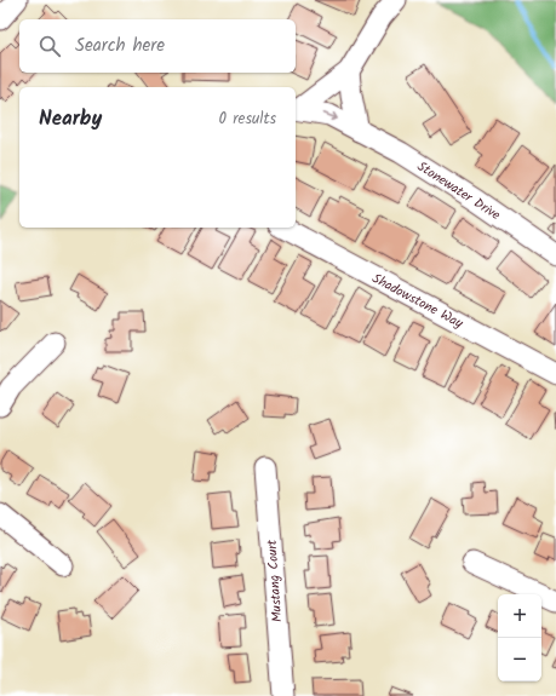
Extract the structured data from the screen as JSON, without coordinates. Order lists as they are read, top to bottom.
{
  "streets": {
    "street": ["Stonewater Drive", "Shadowstone Way", "Mustang Court"]
  },
  "page": {
    "search": "Search here",
    "heading": ["Nearby", "0 results"],
    "map_buttons": ["+", "−"]
  }
}
